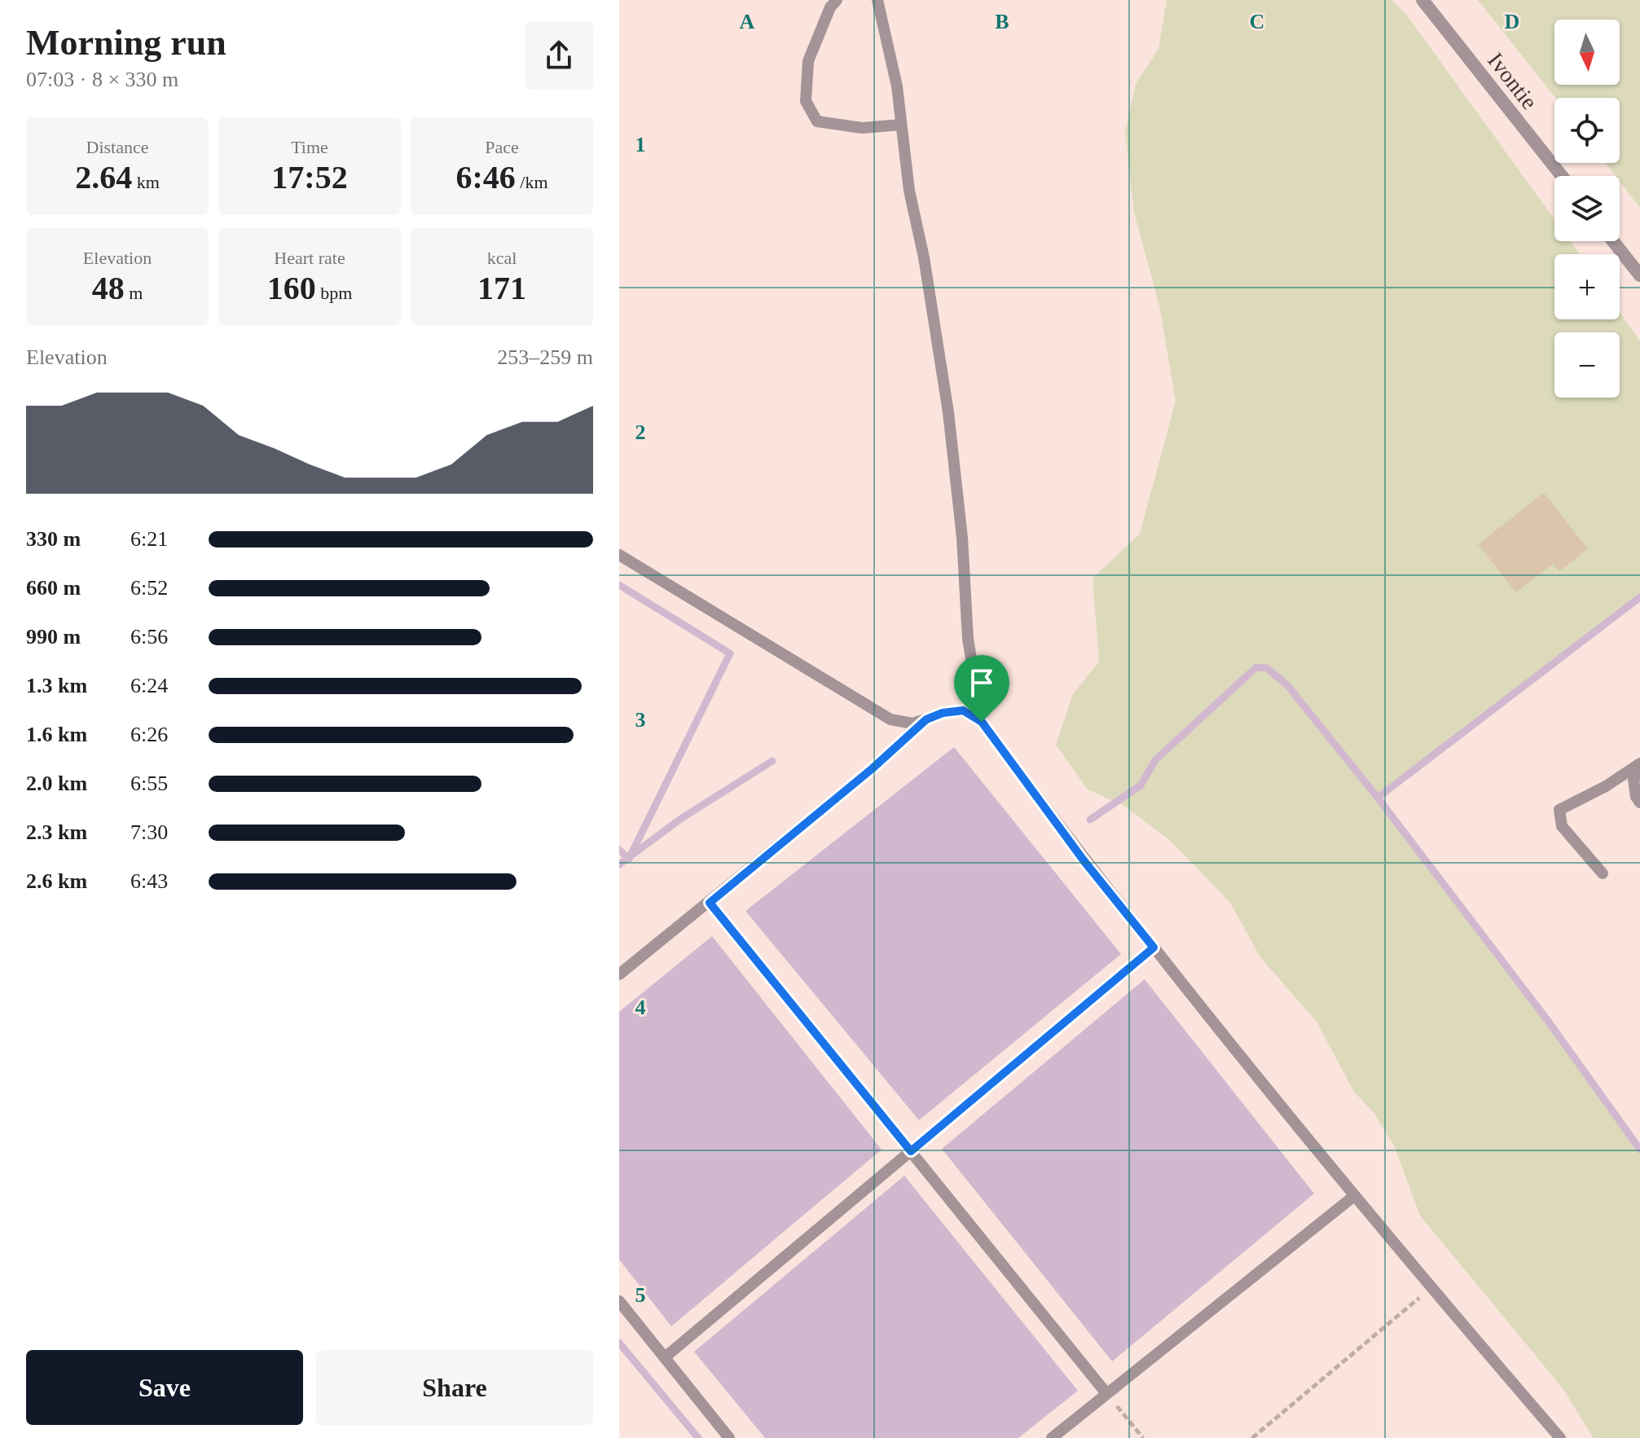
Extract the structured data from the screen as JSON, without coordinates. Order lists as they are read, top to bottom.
{
  "streets": {
    "street": ["Ivontie"]
  },
  "north": "bottom",
  "page": {
    "heading": ["Morning run", "07:03 · 8 × 330 m"],
    "map_buttons": ["+", "−"],
    "stats": [
      ["Distance", "2.64 km"],
      ["Time", "17:52"],
      ["Pace", "6:46 /km"],
      ["Elevation", "48 m"],
      ["Heart rate", "160 bpm"],
      ["kcal", "171"]
    ],
    "chart": ["Elevation", "253–259 m"],
    "list": [
      {
        "name": "330 m",
        "note": "6:21"
      },
      {
        "name": "660 m",
        "note": "6:52"
      },
      {
        "name": "990 m",
        "note": "6:56"
      },
      {
        "name": "1.3 km",
        "note": "6:24"
      },
      {
        "name": "1.6 km",
        "note": "6:26"
      },
      {
        "name": "2.0 km",
        "note": "6:55"
      },
      {
        "name": "2.3 km",
        "note": "7:30"
      },
      {
        "name": "2.6 km",
        "note": "6:43"
      }
    ],
    "buttons": ["Save", "Share"]
  },
  "grid": {
    "columns": [
      "A",
      "B",
      "C",
      "D"
    ],
    "rows": [
      "1",
      "2",
      "3",
      "4",
      "5"
    ]
  }
}
